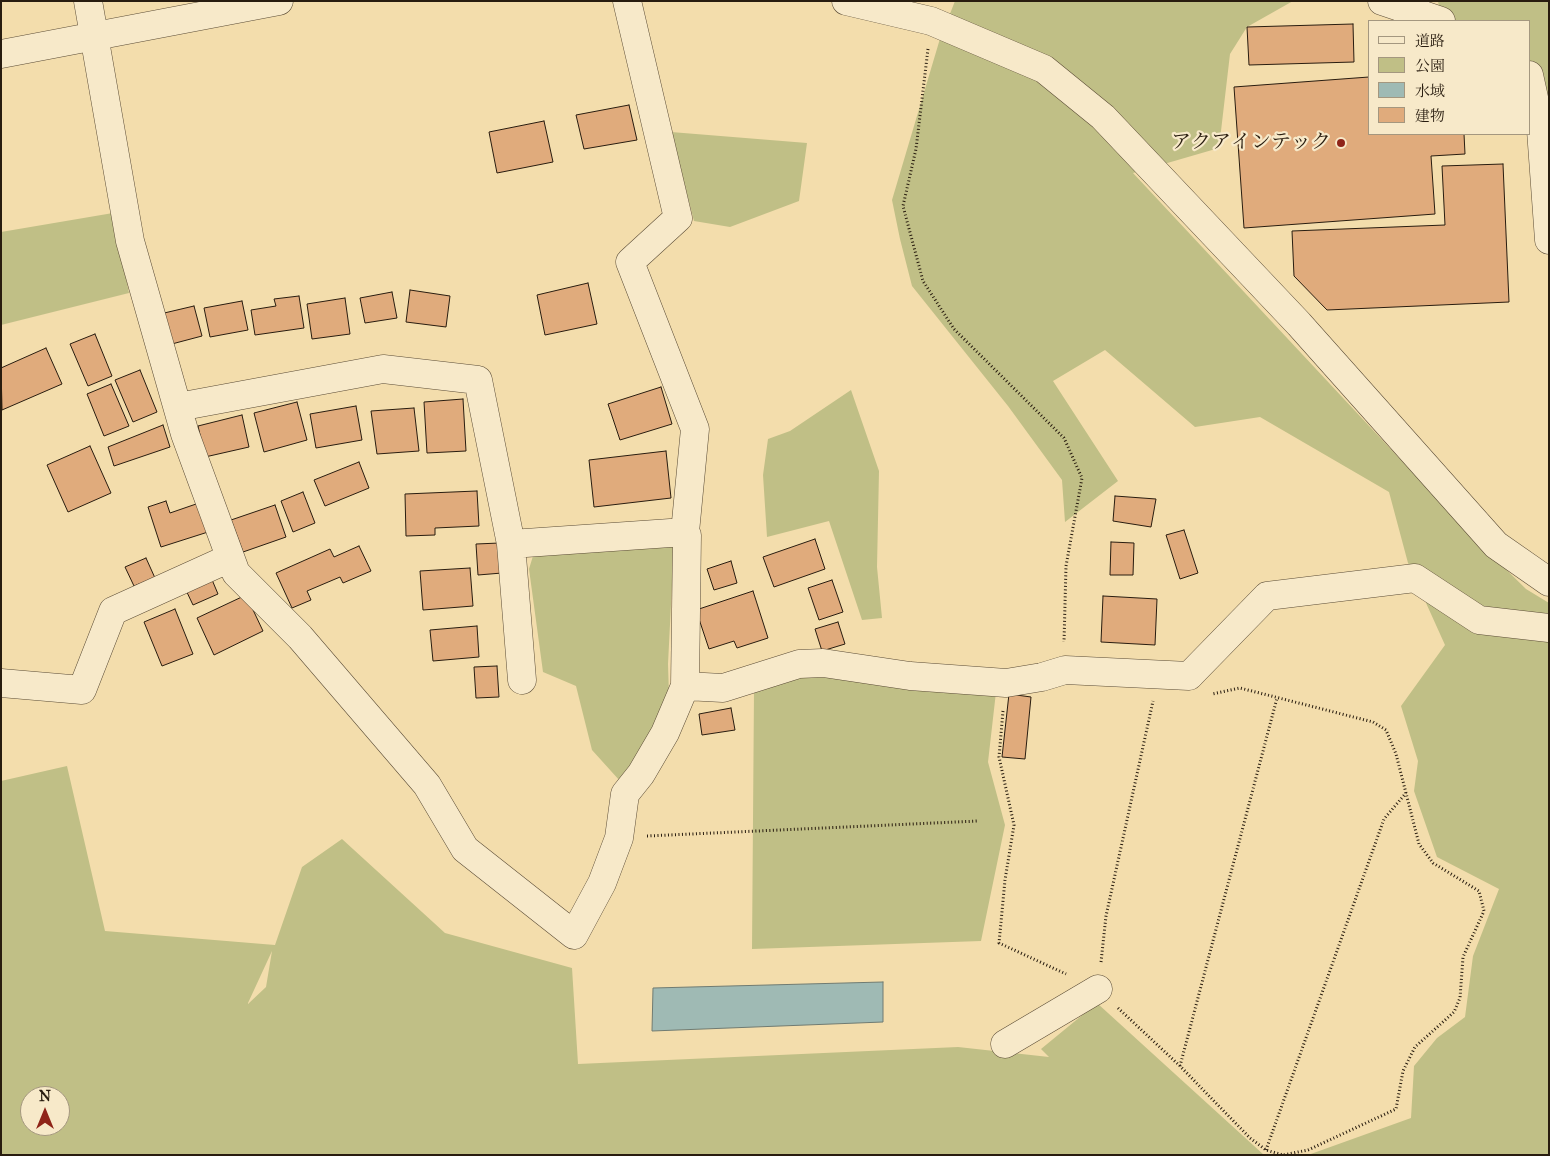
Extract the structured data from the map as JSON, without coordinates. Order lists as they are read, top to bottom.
{
  "places": ["アクアインテック"],
  "legend": [
    "道路",
    "公園",
    "水域",
    "建物"
  ],
  "north": "top"
}
